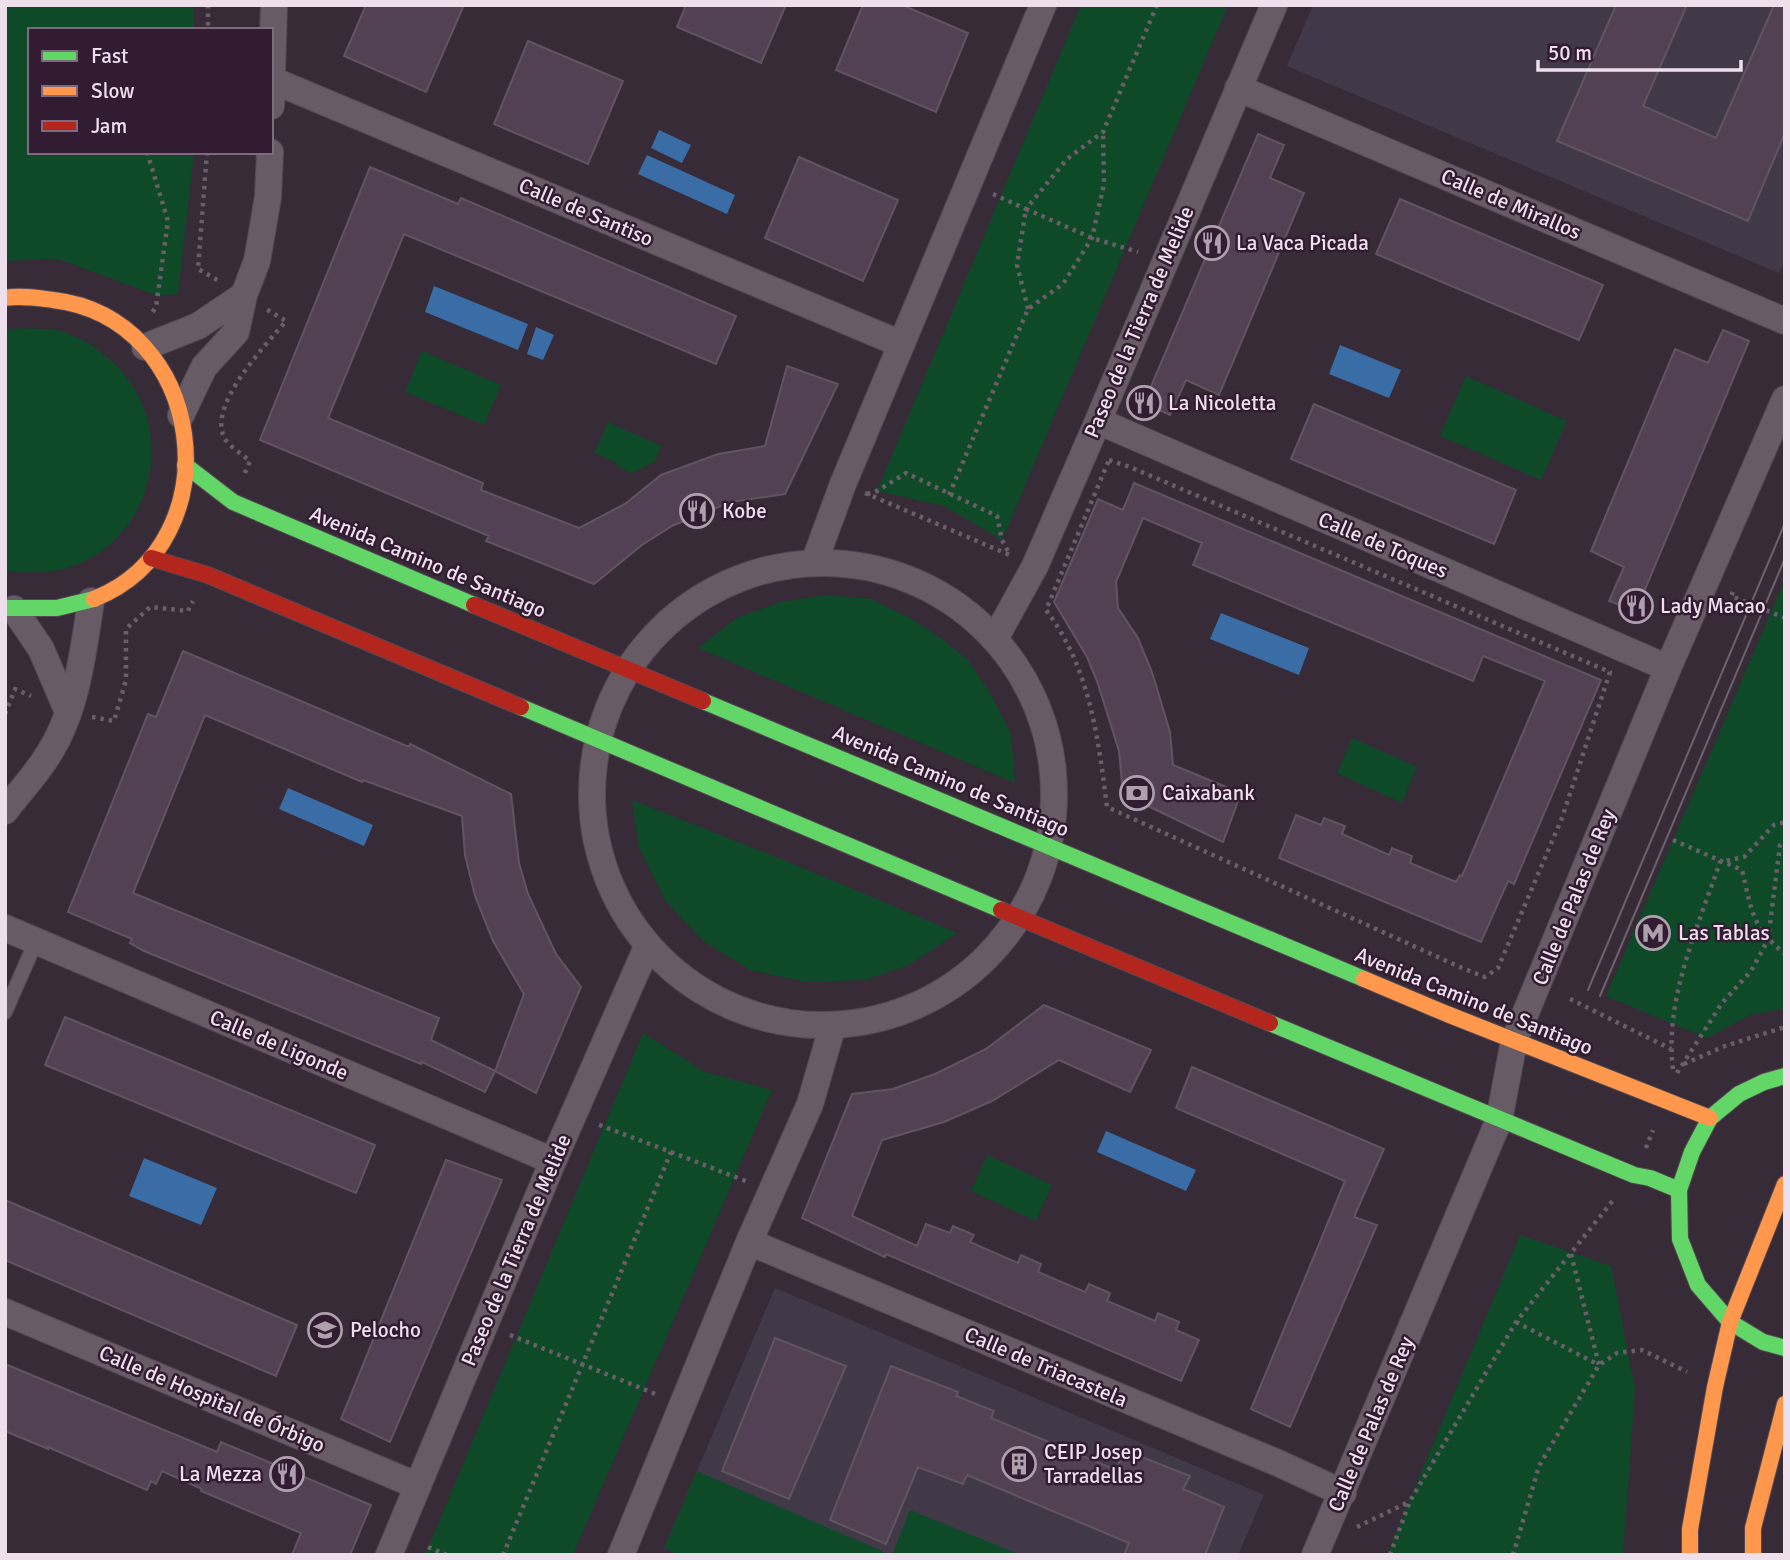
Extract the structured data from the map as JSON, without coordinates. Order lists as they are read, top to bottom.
{
  "streets": {
    "street": [
      "Calle de Mirallos",
      "Calle de Santiso",
      "Paseo de la Tierra de Melide",
      "Calle de Toques",
      "Avenida Camino de Santiago",
      "Calle de Palas de Rey",
      "Calle de Ligonde",
      "Calle de Triacastela",
      "Calle de Hospital de Órbigo"
    ]
  },
  "crossings": [
    ["Calle de Mirallos", "Paseo de la Tierra de Melide"],
    ["Paseo de la Tierra de Melide", "Calle de Toques"],
    ["Paseo de la Tierra de Melide", "Calle de Ligonde"],
    ["Paseo de la Tierra de Melide", "Calle de Hospital de Órbigo"],
    ["Calle de Toques", "Calle de Palas de Rey"],
    ["Avenida Camino de Santiago", "Calle de Palas de Rey"],
    ["Calle de Palas de Rey", "Calle de Triacastela"]
  ],
  "places": {
    "restaurant": [
      "La Vaca Picada",
      "La Nicoletta",
      "Kobe",
      "Lady Macao",
      "La Mezza"
    ],
    "bank": ["Caixabank"],
    "metro station": ["Las Tablas"],
    "school or university": ["Pelocho"],
    "building": ["CEIP Josep Tarradellas"]
  },
  "legend": ["Fast", "Slow", "Jam"],
  "scale_bar": "50 m"
}
